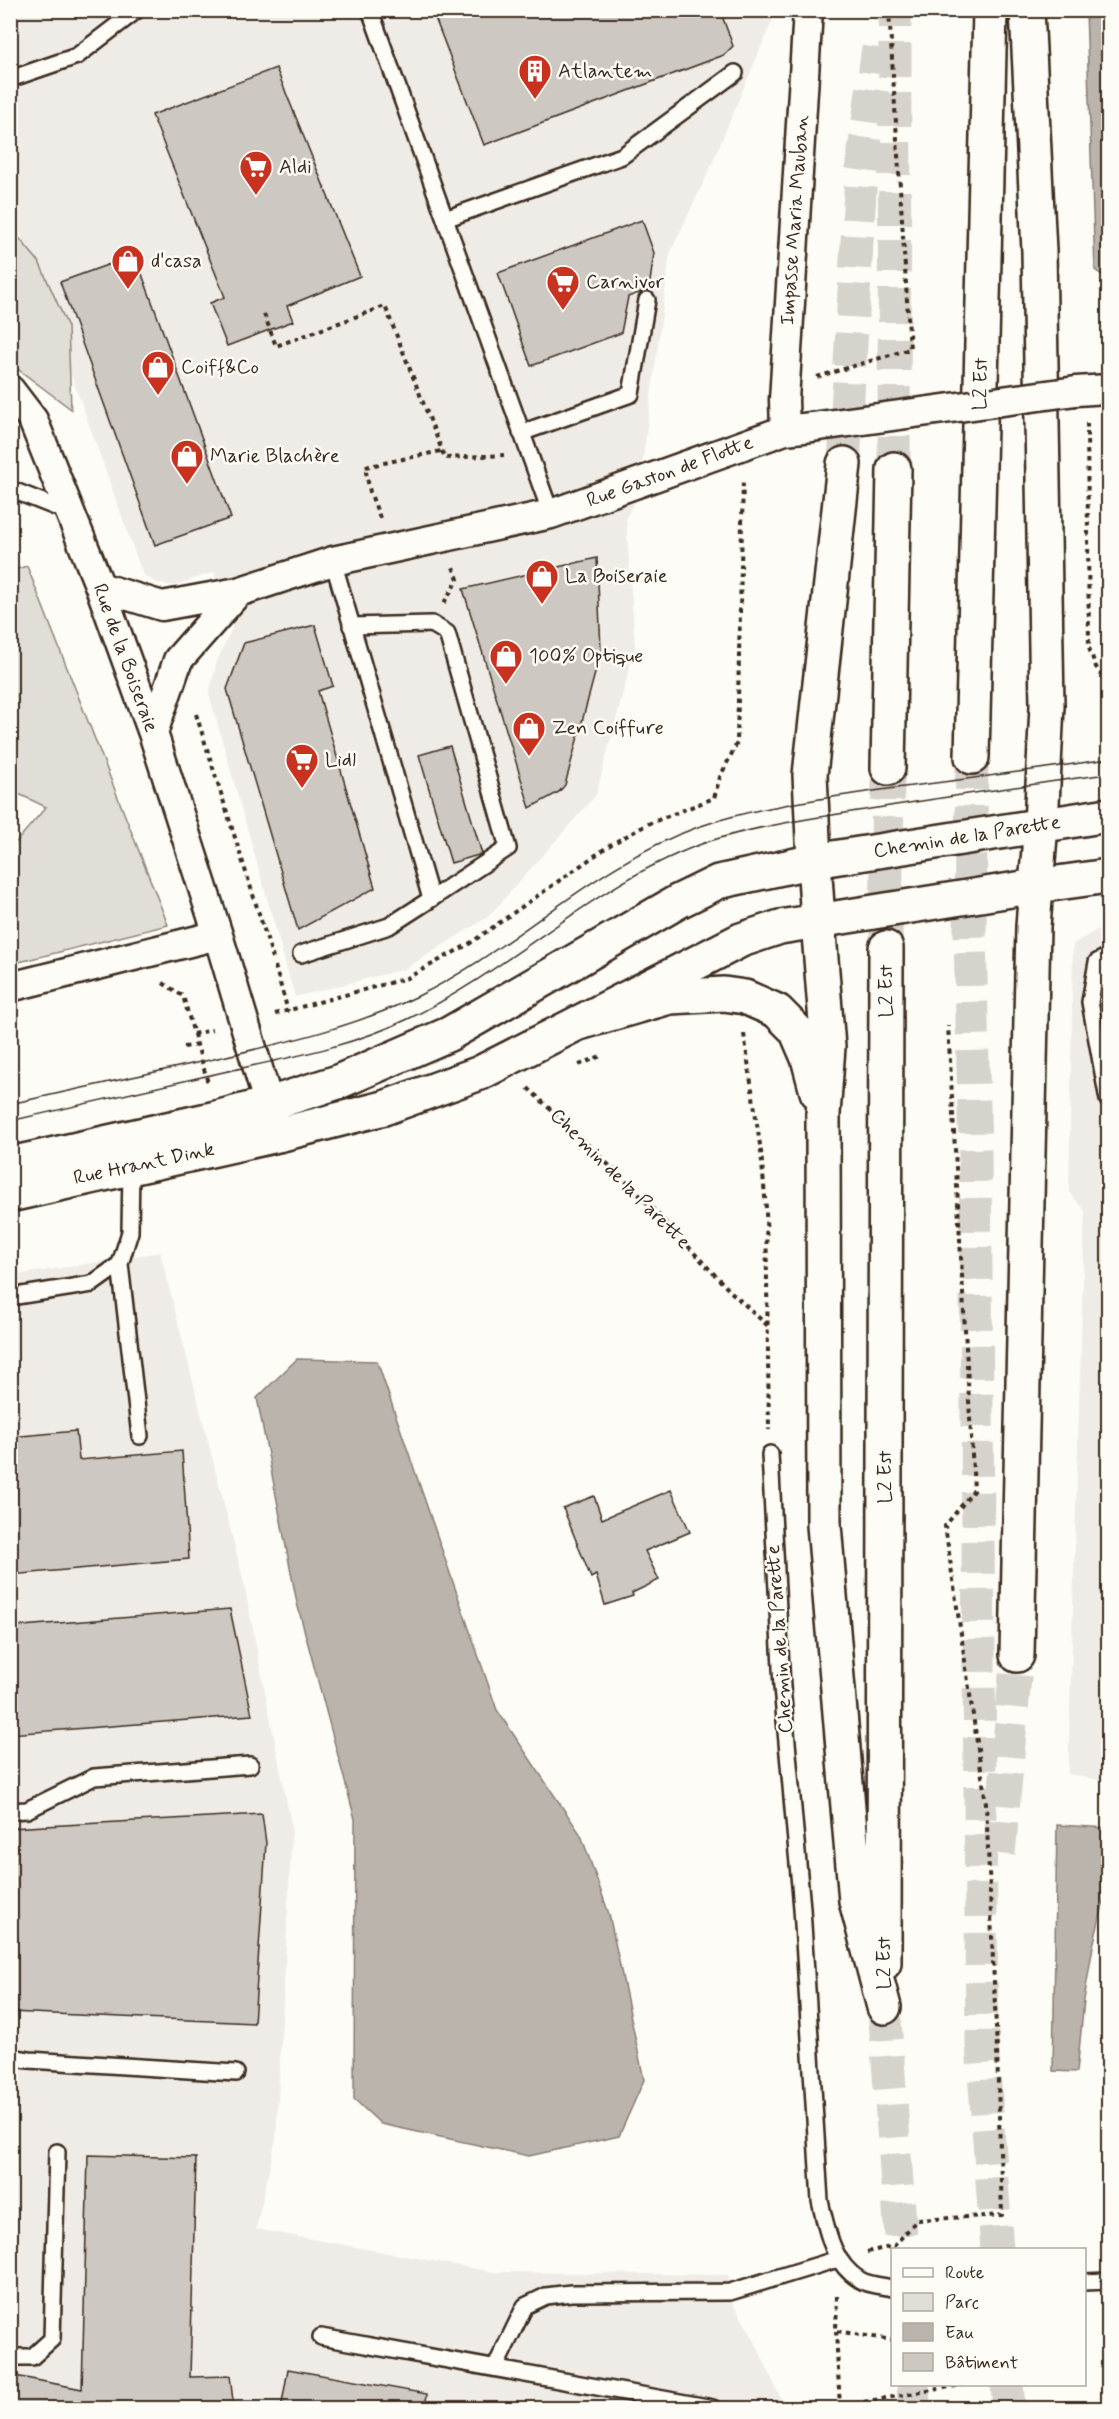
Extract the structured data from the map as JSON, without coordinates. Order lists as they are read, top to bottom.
{
  "streets": {
    "main road": ["L2 Est", "Chemin de la Parette", "Rue Hrant Dink"],
    "street": ["Impasse Maria Mauban", "Rue Gaston de Flotte", "Rue de la Boiseraie"]
  },
  "crossings": [
    ["Impasse Maria Mauban", "Rue Gaston de Flotte"],
    ["Rue Gaston de Flotte", "Rue de la Boiseraie"],
    ["Chemin de la Parette", "Rue Hrant Dink"]
  ],
  "places": {
    "building": ["Atlantem"],
    "supermarket": ["Aldi", "Carnivor", "Lidl"],
    "shop": [
      "d'casa",
      "Coiff&Co",
      "Marie Blachère",
      "La Boiseraie",
      "100% Optique",
      "Zen Coiffure"
    ]
  },
  "legend": [
    "Route",
    "Parc",
    "Eau",
    "Bâtiment"
  ]
}
